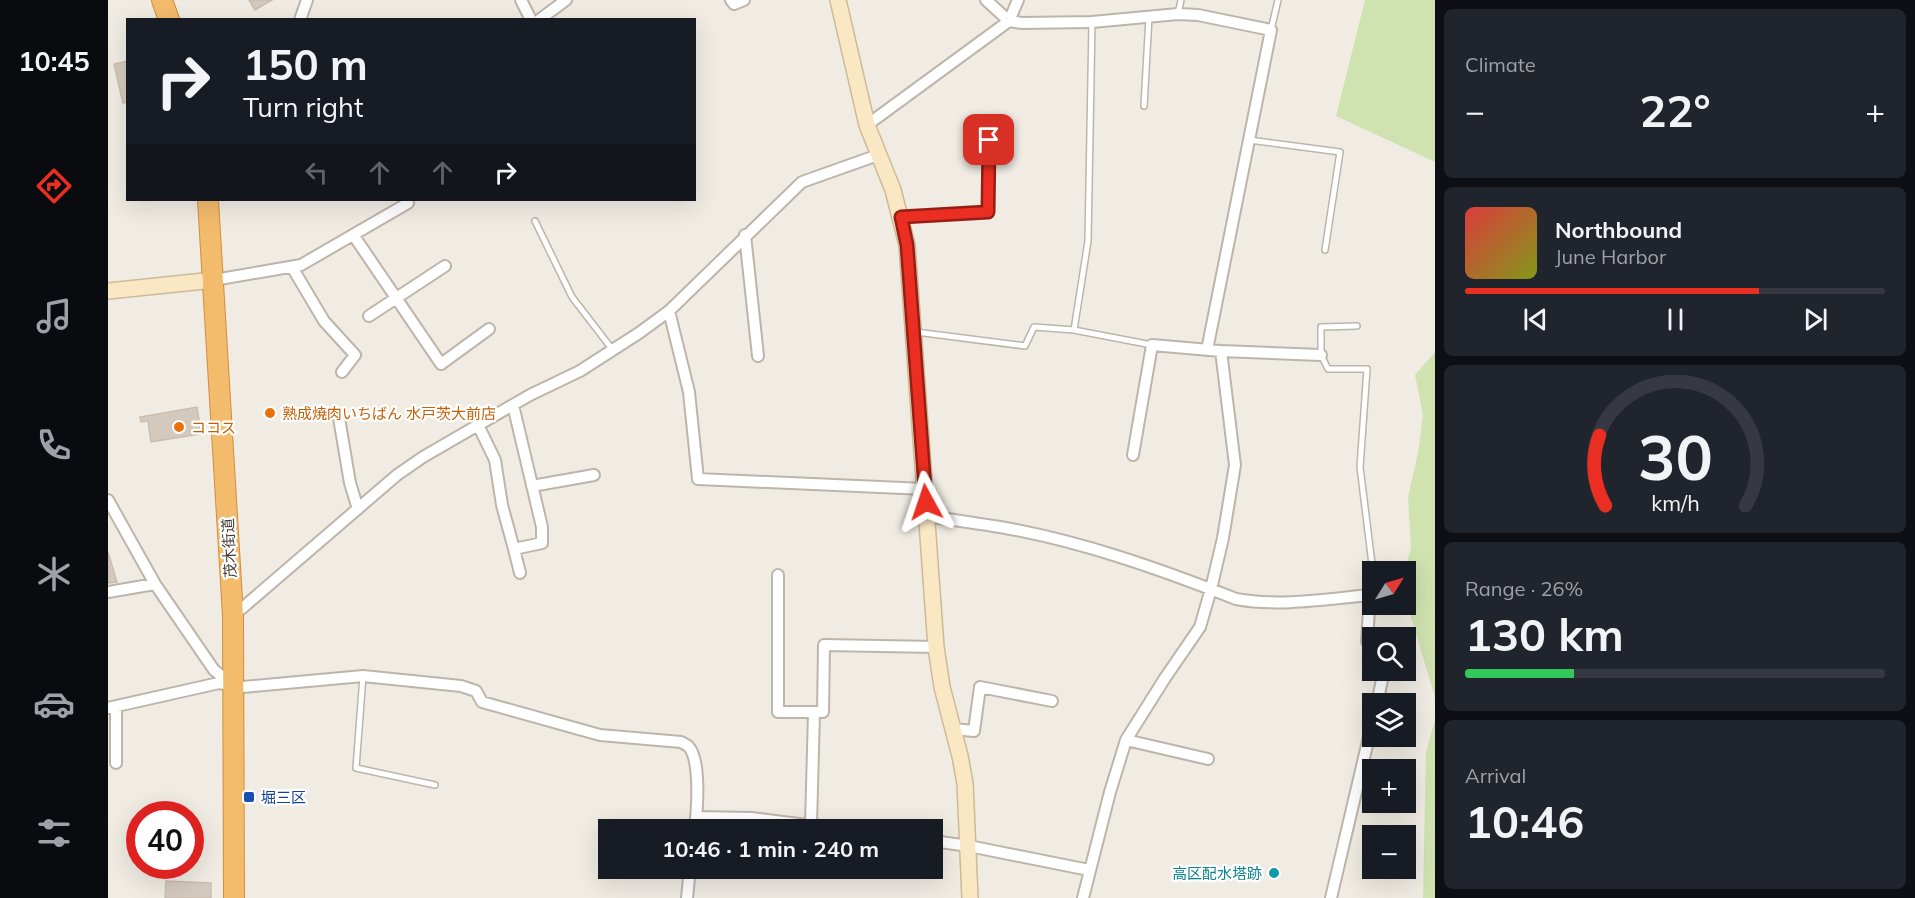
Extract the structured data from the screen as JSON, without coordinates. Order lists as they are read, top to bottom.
{
  "streets": {
    "highway": ["茂木街道"]
  },
  "places": {
    "other": ["熟成焼肉いちばん 水戸茨大前店", "ココス", "高区配水塔跡"],
    "transit": ["堀三区"]
  },
  "north": "top right",
  "page": {
    "tabs": "10:45",
    "tile": [
      "Climate",
      ["Range · 26%", "130 km"],
      ["Arrival", "10:46"]
    ],
    "turn": ["150 m", "Turn right"],
    "heat": ["−", "22°", "+"],
    "song": ["Northbound", "June Harbor"],
    "map_buttons": ["+", "−"],
    "limit": "40",
    "trip": "10:46 · 1 min · 240 m",
    "gauge": ["30", "km/h"]
  }
}
